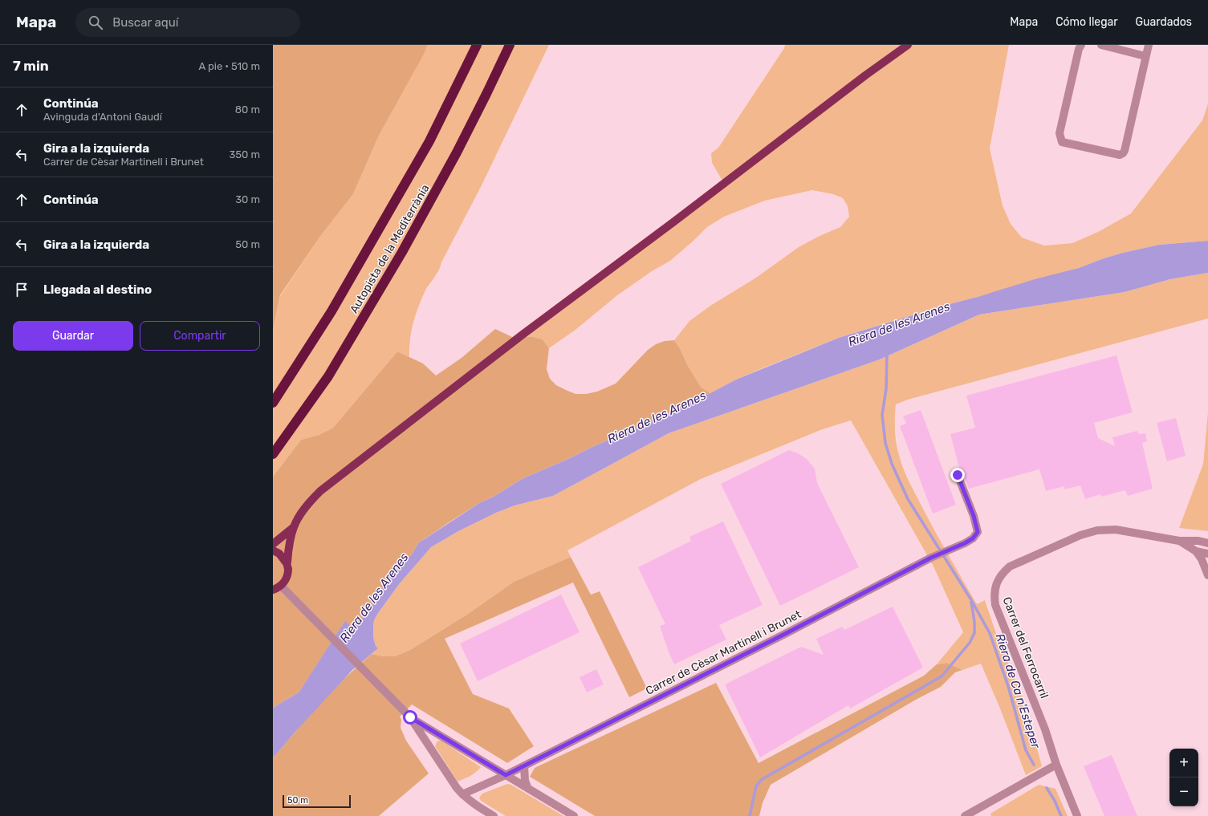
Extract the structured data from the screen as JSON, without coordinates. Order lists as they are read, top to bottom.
{
  "streets": {
    "highway": ["Autopista de la Mediterrània"],
    "street": ["Carrer del Ferrocarril", "Carrer de Cèsar Martinell i Brunet"]
  },
  "water": ["Riera de les Arenes", "Riera de Ca n'Esteper"],
  "scale_bar": "50 m",
  "page": {
    "header": "Mapa",
    "search": "Buscar aquí",
    "nav": ["Mapa", "Cómo llegar", "Guardados"],
    "heading": ["7 min", "A pie · 510 m"],
    "list": [
      ["Continúa", "Avinguda d'Antoni Gaudí", "80 m"],
      ["Gira a la izquierda", "Carrer de Cèsar Martinell i Brunet", "350 m"],
      ["Continúa", "30 m"],
      ["Gira a la izquierda", "50 m"],
      "Llegada al destino"
    ],
    "buttons": ["Guardar", "Compartir"],
    "map_buttons": ["+", "−"],
    "scale": "50 m"
  }
}
